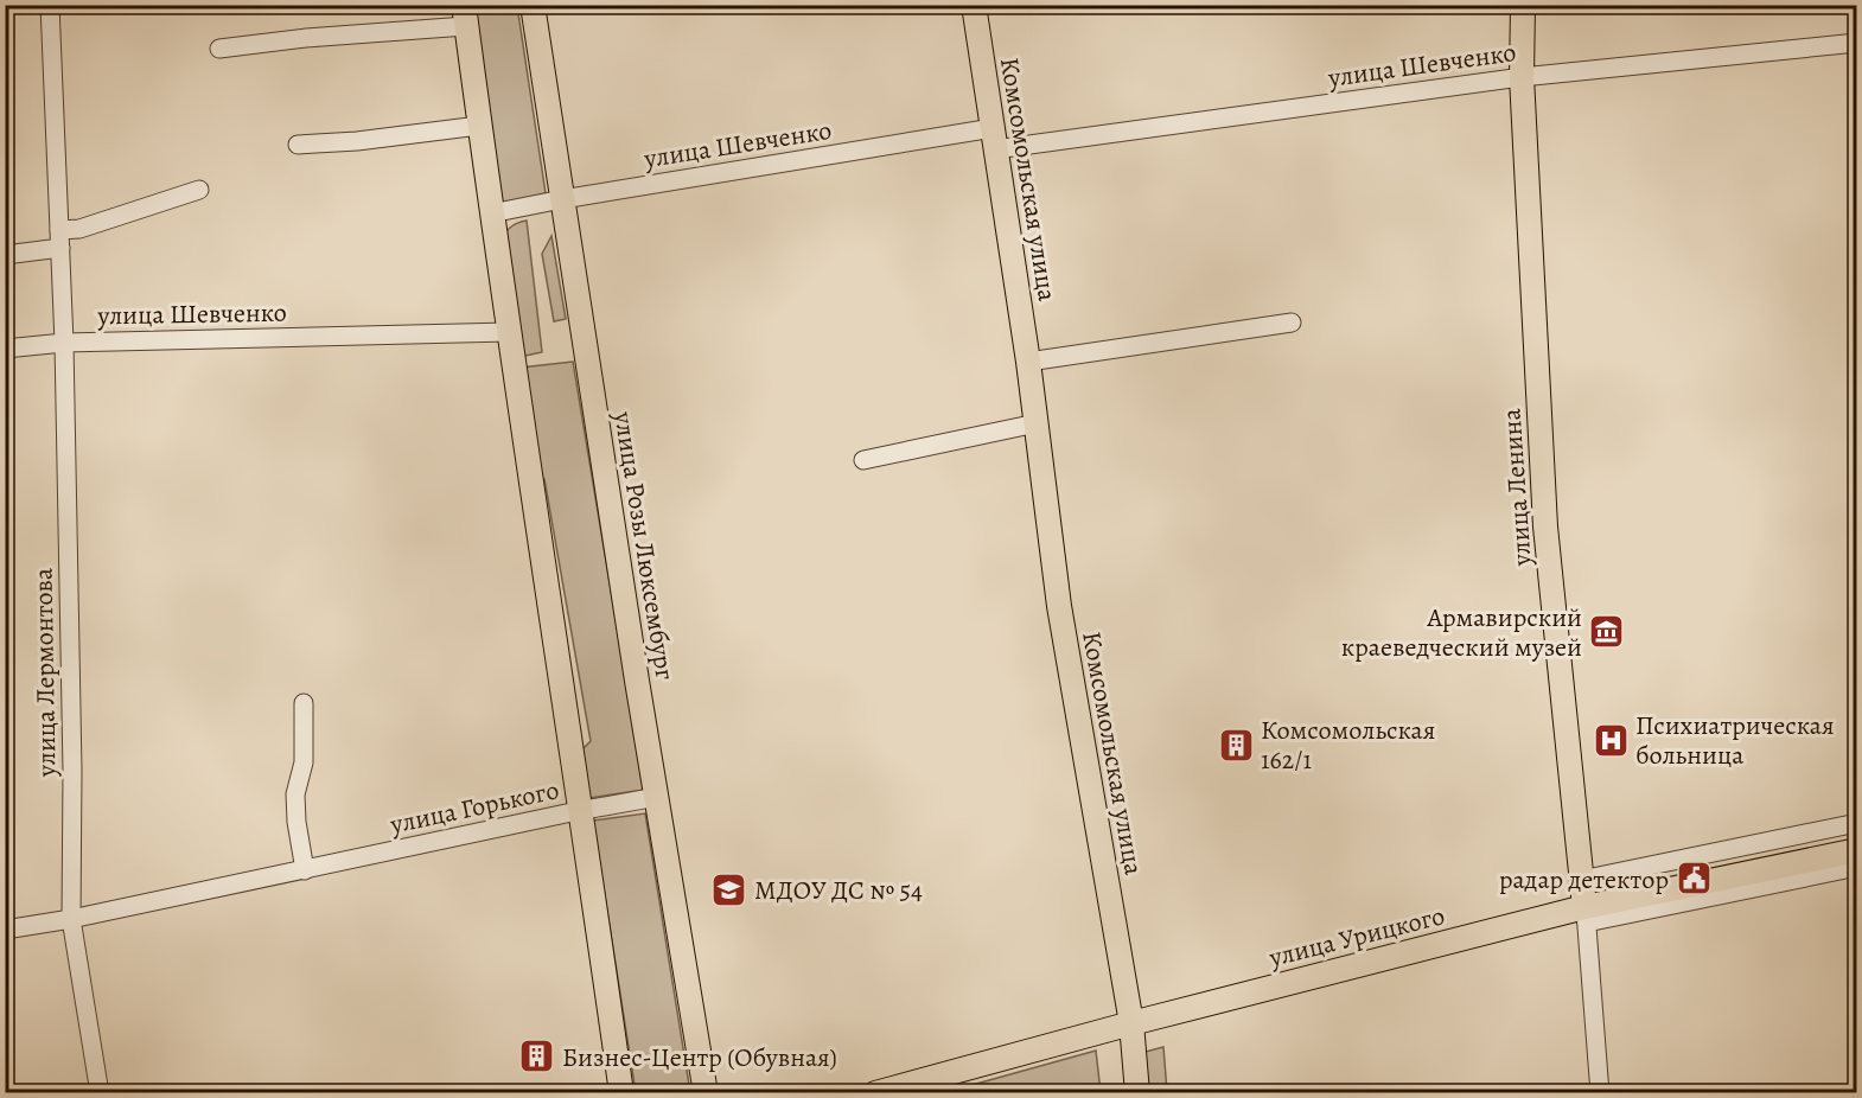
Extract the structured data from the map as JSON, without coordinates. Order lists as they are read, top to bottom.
{
  "streets": {
    "main road": [
      "Комсомольская улица",
      "улица Ленина",
      "улица Розы Люксембург",
      "улица Урицкого"
    ],
    "street": ["улица Шевченко", "улица Лермонтова", "улица Горького"]
  },
  "crossings": [
    ["улица Шевченко", "Комсомольская улица"],
    ["улица Шевченко", "улица Ленина"],
    ["улица Шевченко", "улица Розы Люксембург"],
    ["улица Шевченко", "улица Лермонтова"],
    ["Комсомольская улица", "улица Урицкого"],
    ["улица Ленина", "улица Урицкого"],
    ["улица Розы Люксембург", "улица Горького"],
    ["улица Лермонтова", "улица Горького"]
  ],
  "places": {
    "museum": ["Армавирский краеведческий музей"],
    "hospital": ["Психиатрическая больница"],
    "building": ["Комсомольская 162/1", "Бизнес-Центр (Обувная)"],
    "public building": ["радар детектор"],
    "school or university": ["МДОУ ДС № 54"]
  }
}
